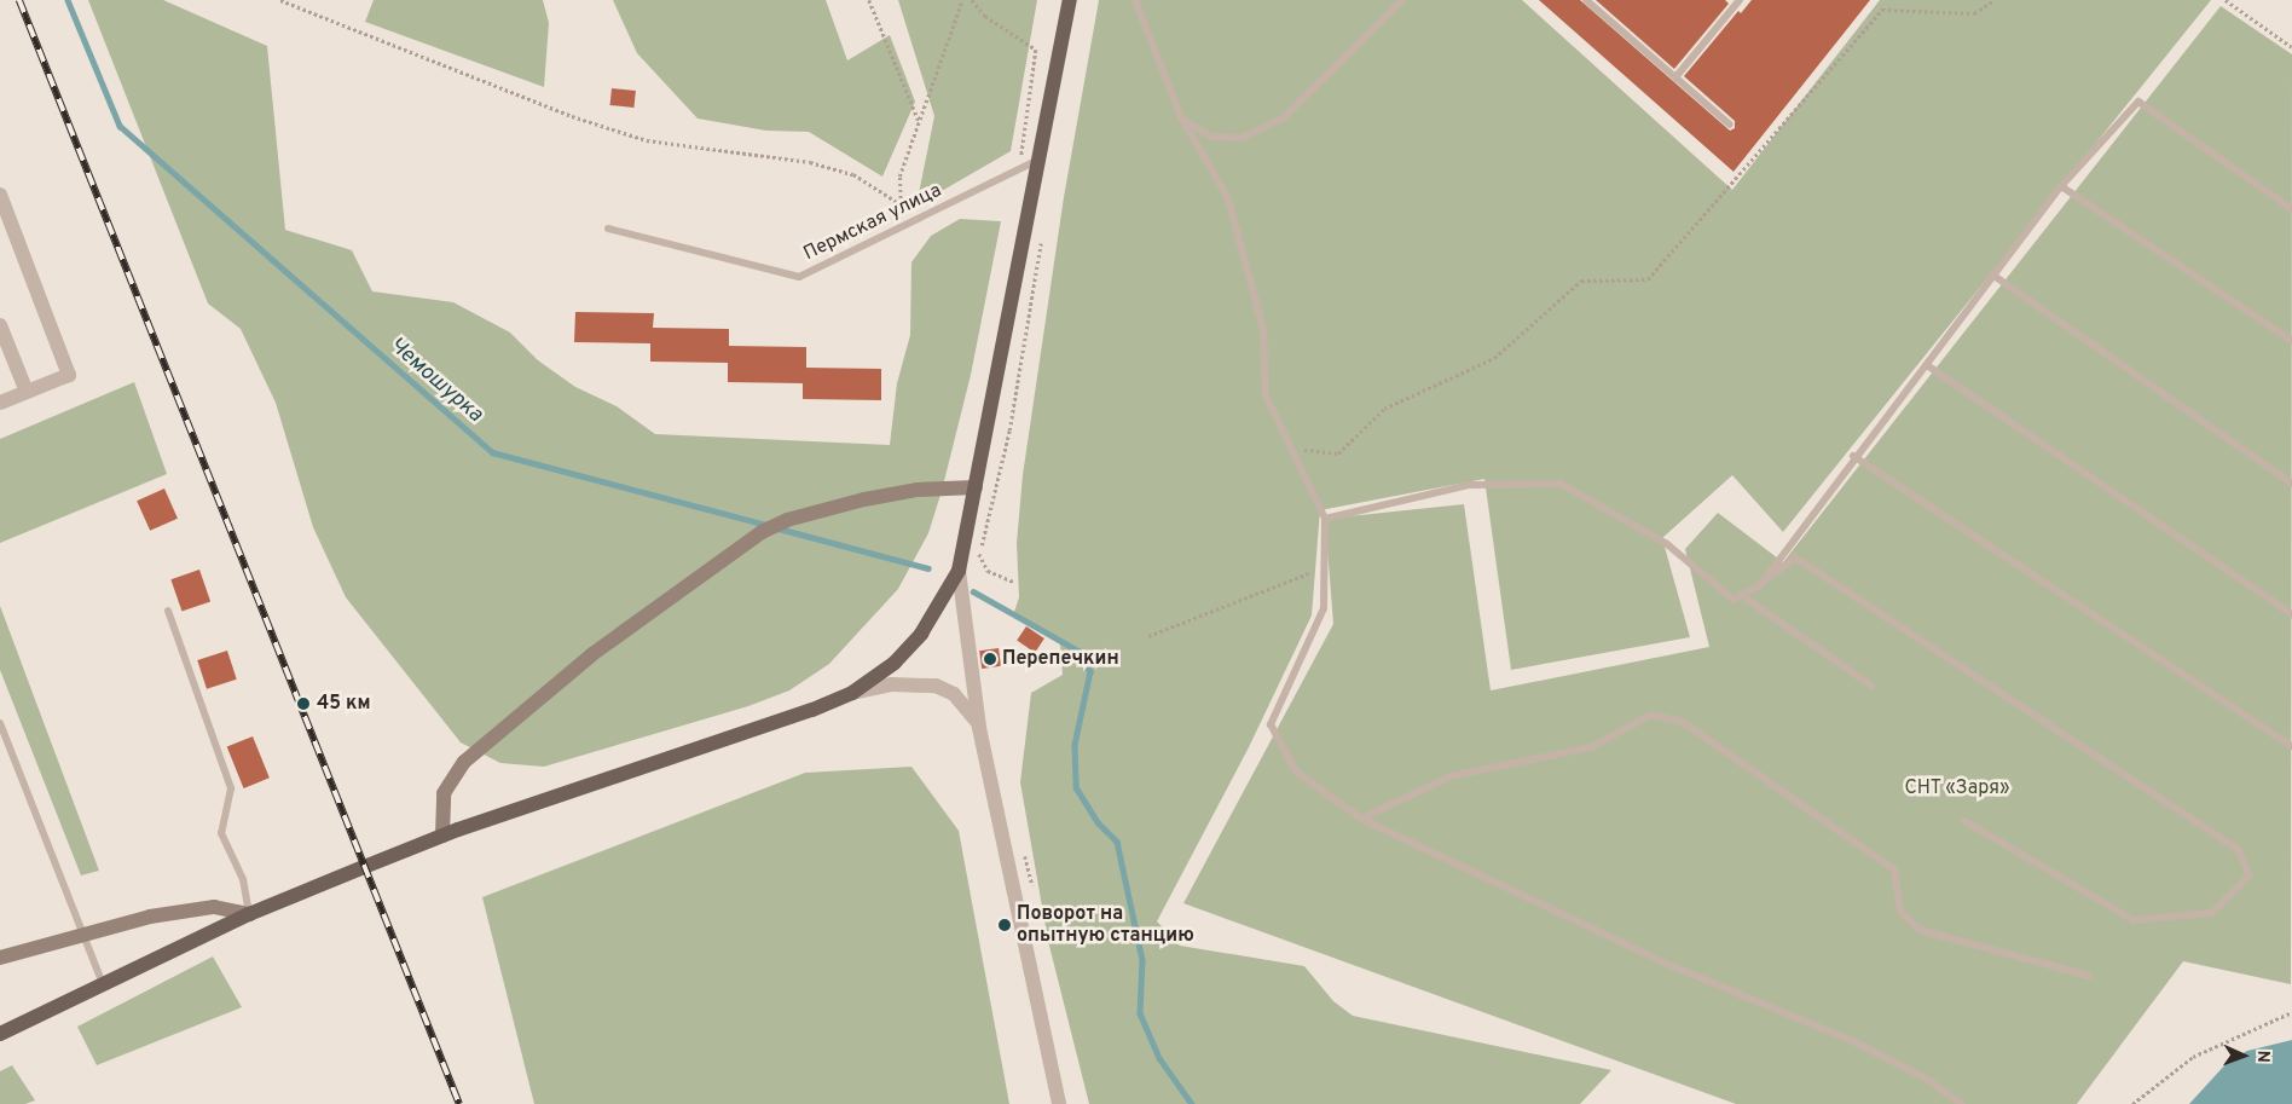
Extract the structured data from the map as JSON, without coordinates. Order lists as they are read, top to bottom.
{
  "streets": {
    "lane": ["Пермская улица"]
  },
  "water": ["Чемошурка"],
  "parks": ["СНТ «Заря»"],
  "places": ["Перепечкин", "45 км", "Поворот на опытную станцию"],
  "north": "right"
}
